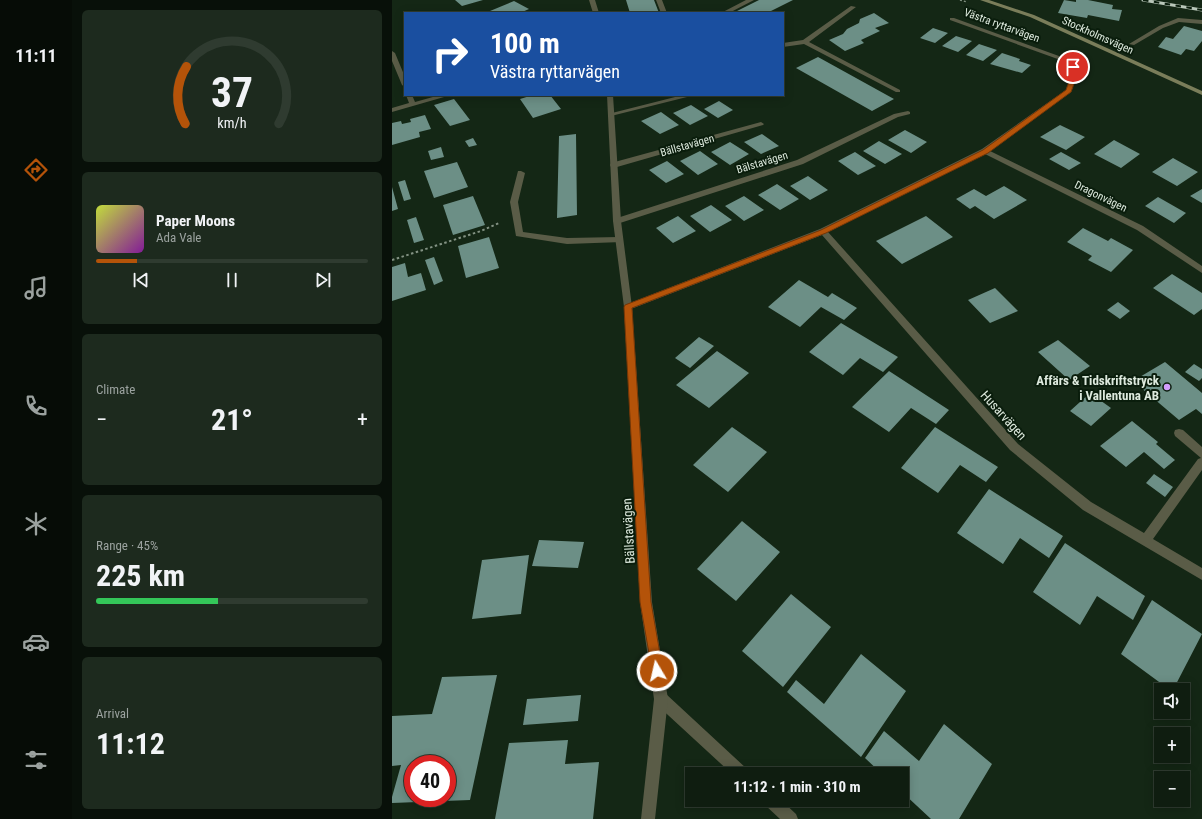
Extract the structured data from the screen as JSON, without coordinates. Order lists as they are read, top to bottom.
{
  "streets": {
    "main road": ["Stockholmsvägen"],
    "street": [
      "Västra ryttarvägen",
      "Bällstavägen",
      "Bälstavägen",
      "Dragonvägen",
      "Husarvägen"
    ]
  },
  "crossings": [
    ["Västra ryttarvägen", "Bällstavägen"],
    ["Västra ryttarvägen", "Dragonvägen"],
    ["Västra ryttarvägen", "Husarvägen"],
    ["Bällstavägen", "Bälstavägen"]
  ],
  "places": ["Affärs & Tidskriftstryck i Vallentuna AB"],
  "page": {
    "tabs": "11:11",
    "turn": ["100 m", "Västra ryttarvägen"],
    "song": ["Paper Moons", "Ada Vale"],
    "tile": [
      "Climate",
      ["Range · 45%", "225 km"],
      ["Arrival", "11:12"]
    ],
    "heat": ["−", "21°", "+"],
    "map_buttons": ["+", "−"],
    "limit": "40",
    "trip": "11:12 · 1 min · 310 m",
    "gauge": ["37", "km/h"]
  }
}
